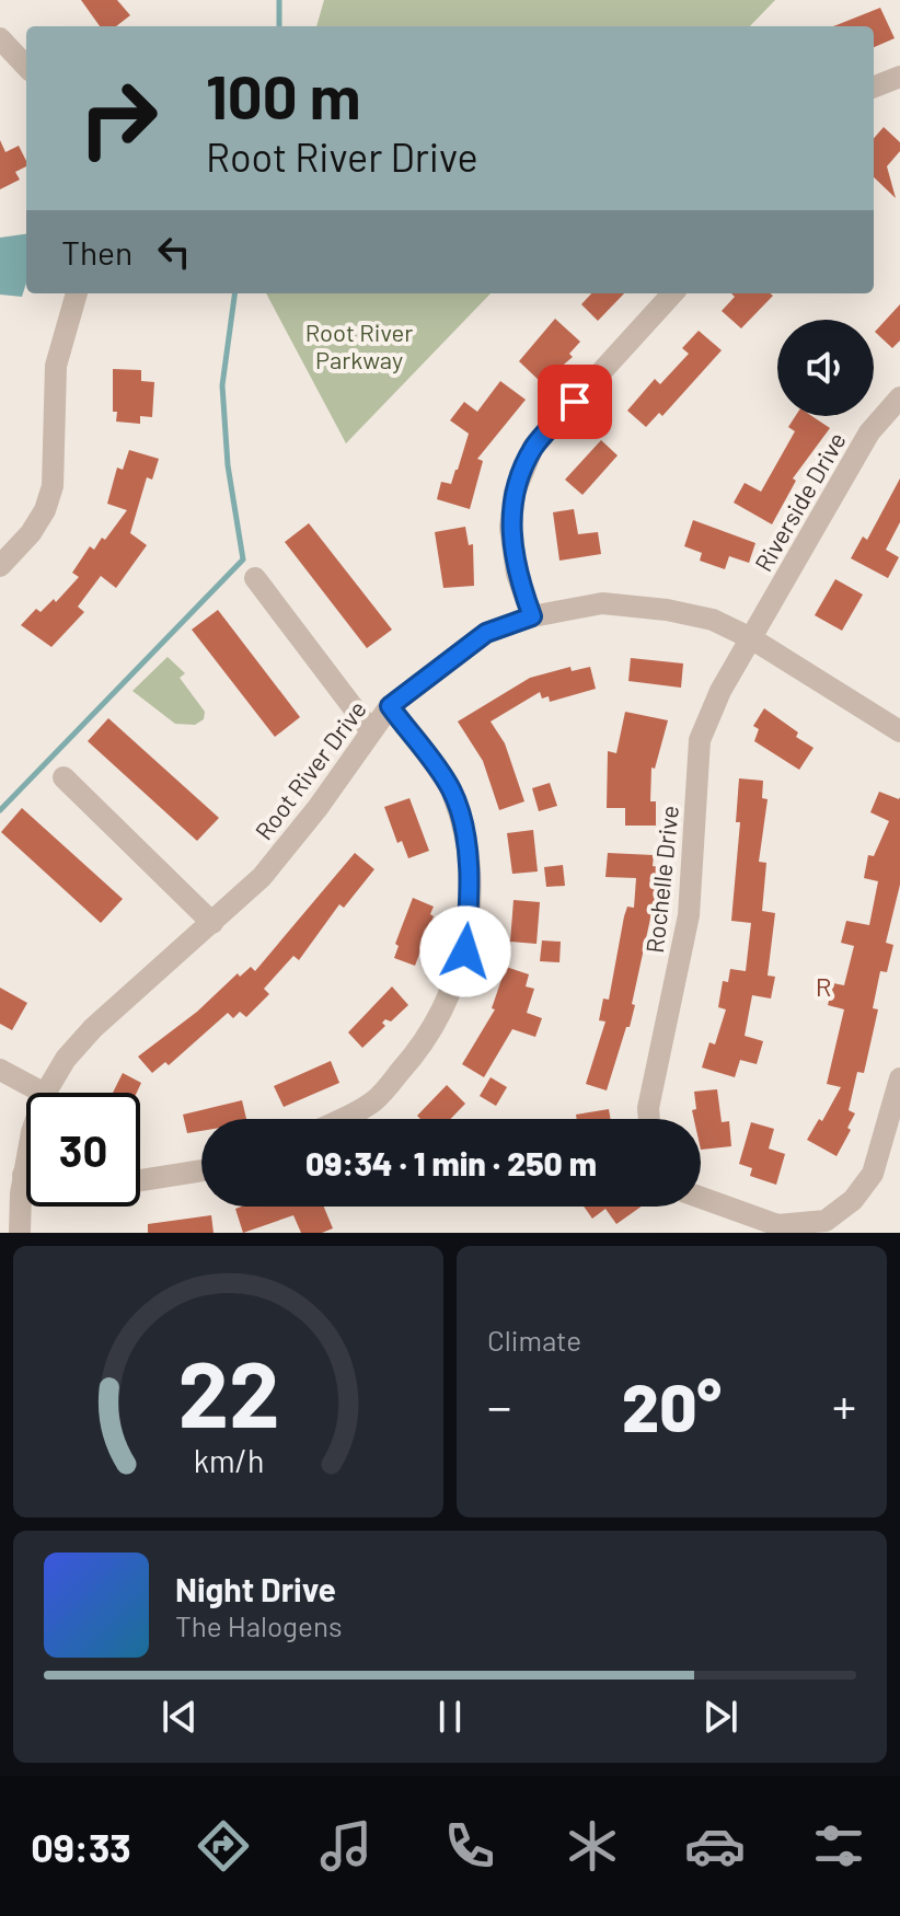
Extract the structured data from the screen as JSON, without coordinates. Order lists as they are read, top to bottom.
{
  "streets": {
    "street": ["Riverside Drive", "Root River Drive", "Rochelle Drive"]
  },
  "crossings": [
    ["Riverside Drive", "Root River Drive"],
    ["Riverside Drive", "Rochelle Drive"],
    ["Root River Drive", "Rochelle Drive"]
  ],
  "districts": ["R"],
  "parks": ["Root River Parkway"],
  "page": {
    "turn": ["100 m", "Root River Drive"],
    "then": "Then",
    "limit": "30",
    "trip": "09:34 · 1 min · 250 m",
    "tile": "Climate",
    "heat": ["−", "20°", "+"],
    "song": ["Night Drive", "The Halogens"],
    "tabs": "09:33",
    "gauge": ["22", "km/h"]
  }
}
